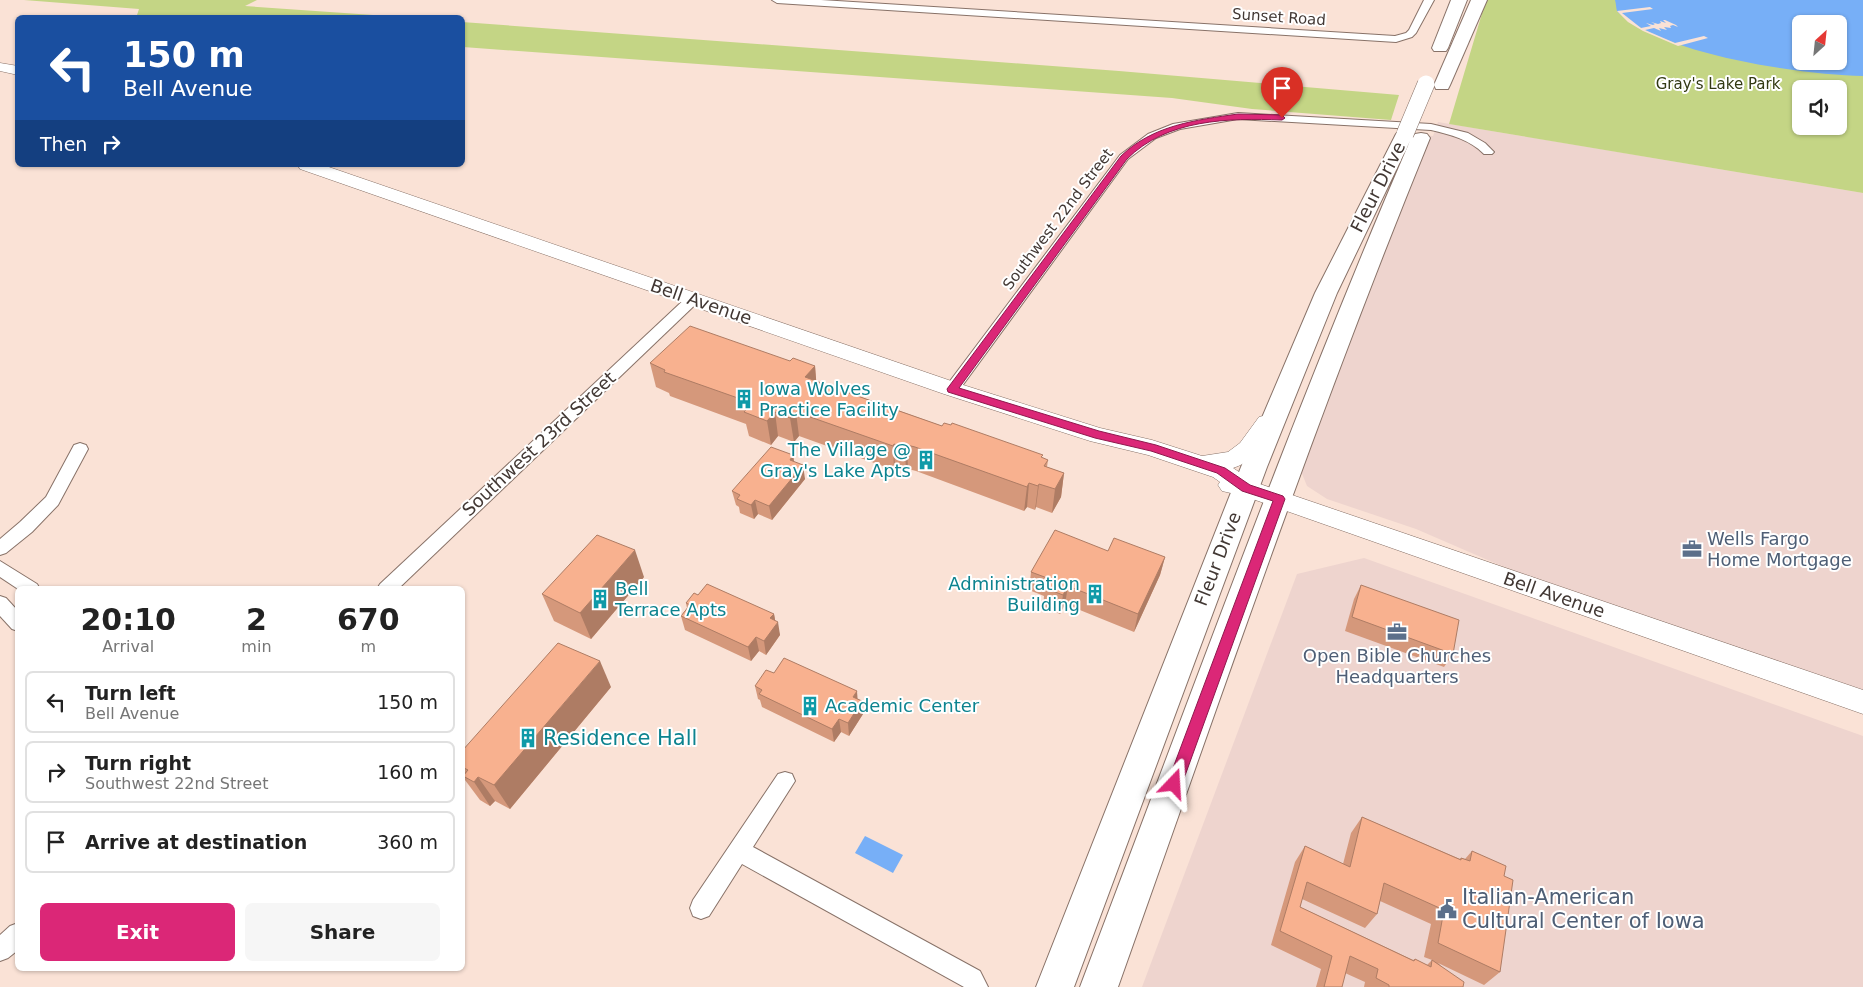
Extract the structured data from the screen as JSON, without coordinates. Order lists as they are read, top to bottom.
{
  "streets": {
    "main road": ["Fleur Drive"],
    "street": [
      "Sunset Road",
      "Southwest 22nd Street",
      "Bell Avenue",
      "Southwest 23rd Street"
    ]
  },
  "crossings": [
    ["Fleur Drive", "Bell Avenue"],
    ["Southwest 22nd Street", "Bell Avenue"],
    ["Bell Avenue", "Southwest 23rd Street"]
  ],
  "parks": ["Gray's Lake Park"],
  "places": {
    "building": [
      "Iowa Wolves Practice Facility",
      "The Village @ Gray's Lake Apts",
      "Administration Building",
      "Bell Terrace Apts",
      "Academic Center",
      "Residence Hall"
    ],
    "office": ["Wells Fargo Home Mortgage", "Open Bible Churches Headquarters"],
    "public building": ["Italian-American Cultural Center of Iowa"]
  },
  "north": "top right",
  "page": {
    "turn": ["150 m", "Bell Avenue"],
    "then": "Then",
    "eta": [
      "20:10",
      "Arrival",
      "2",
      "min",
      "670",
      "m"
    ],
    "list": [
      {
        "name": "Turn left",
        "note": "Bell Avenue",
        "value": "150 m"
      },
      {
        "name": "Turn right",
        "note": "Southwest 22nd Street",
        "value": "160 m"
      },
      {
        "name": "Arrive at destination",
        "value": "360 m"
      }
    ],
    "buttons": ["Exit", "Share"]
  }
}
